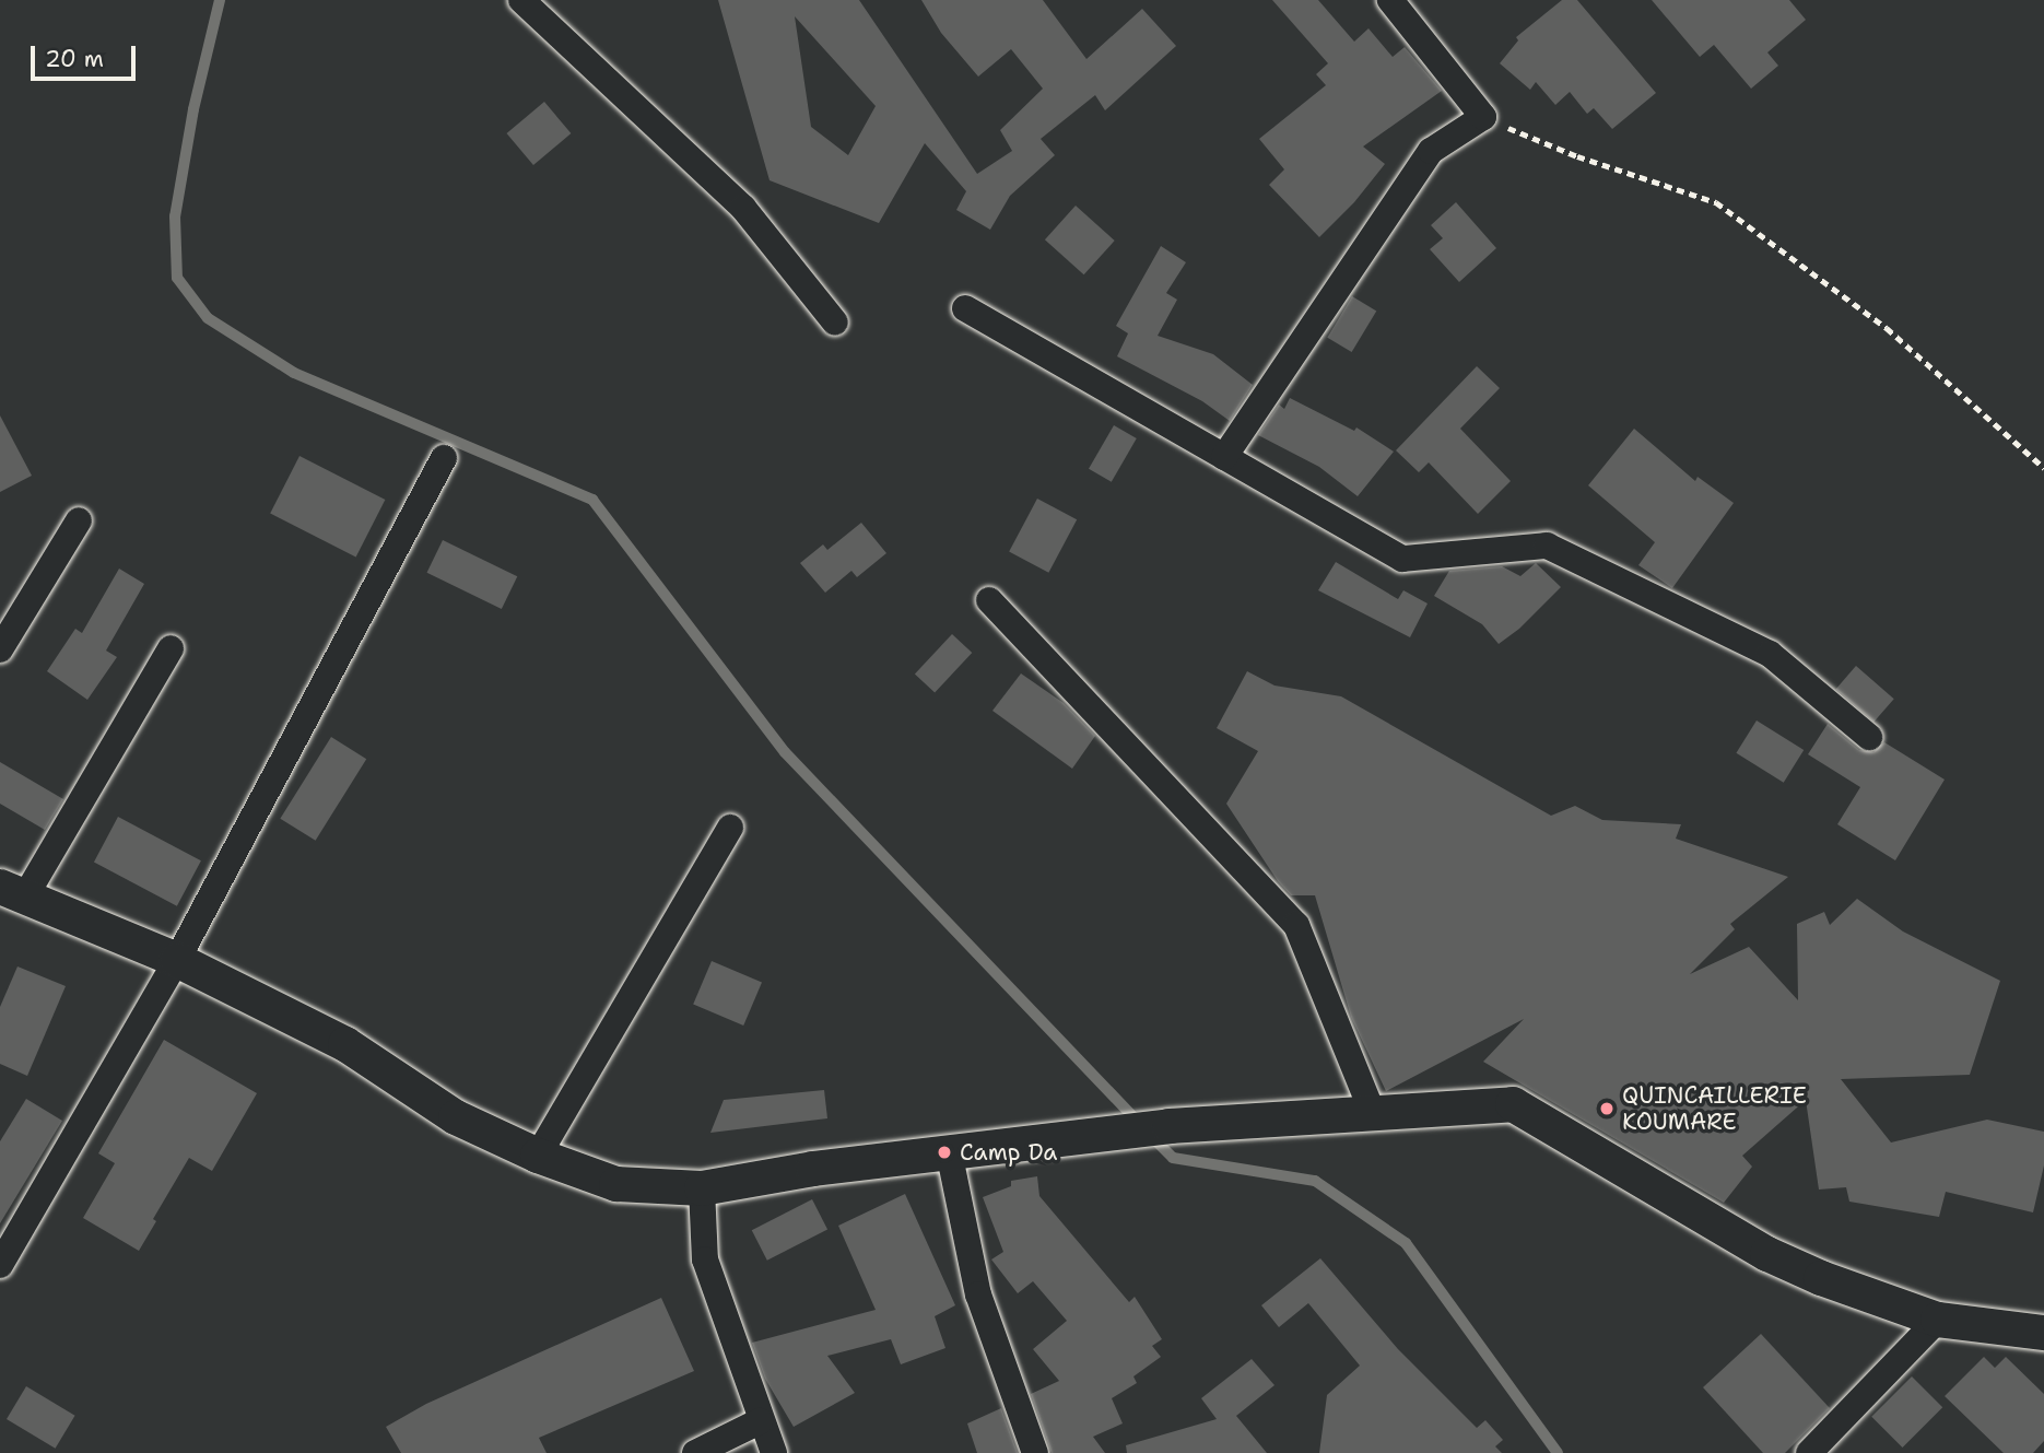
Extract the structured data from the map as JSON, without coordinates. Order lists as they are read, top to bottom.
{
  "places": ["QUINCAILLERIE KOUMARE", "Camp Da"],
  "scale_bar": "20 m"
}
